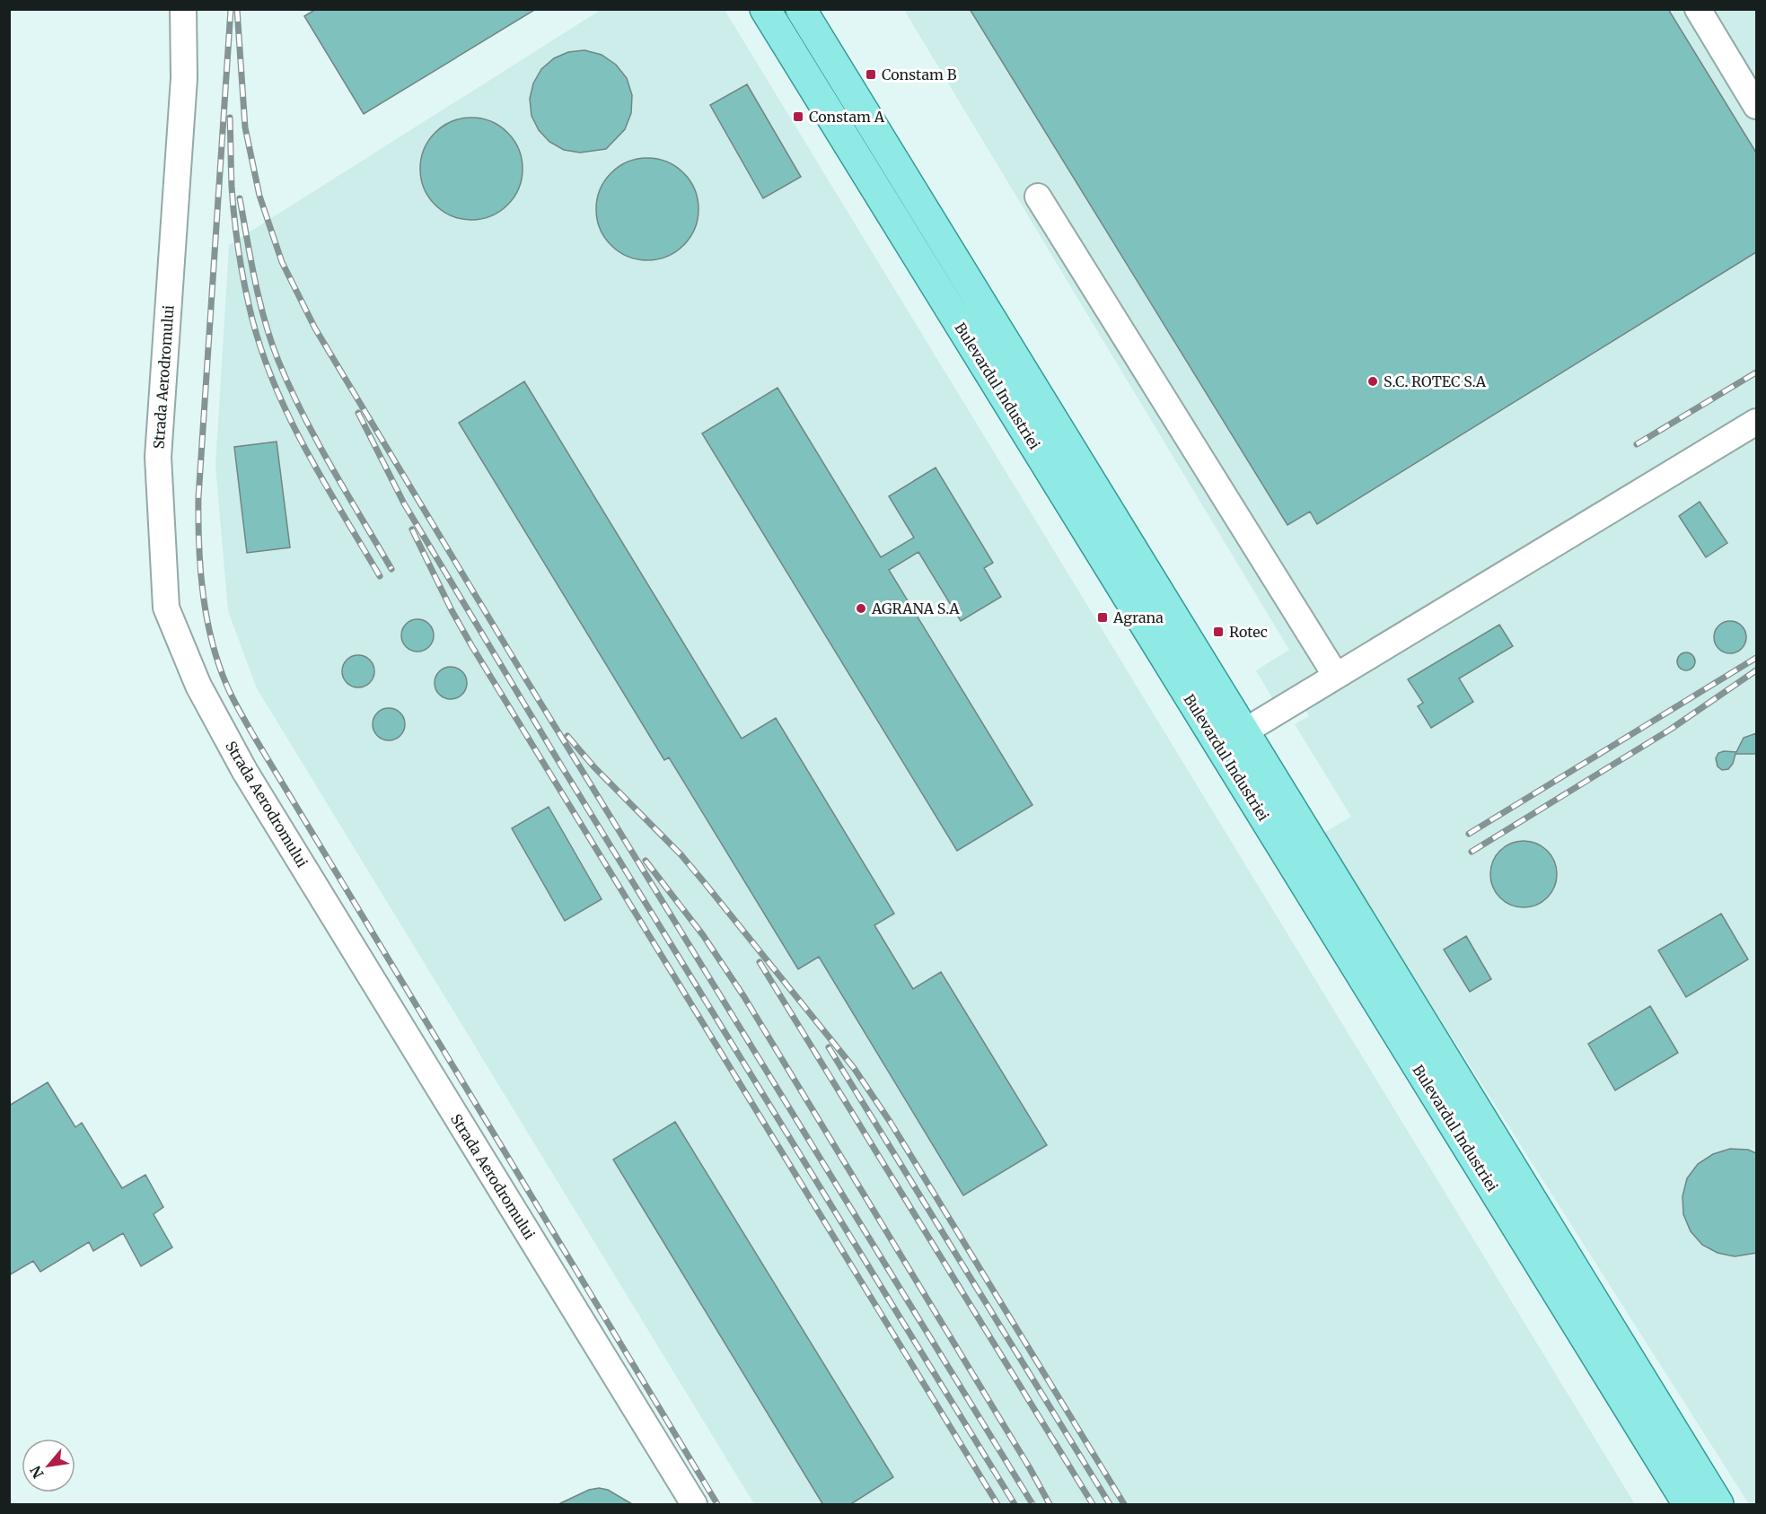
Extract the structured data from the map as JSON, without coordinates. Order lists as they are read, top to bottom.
{
  "streets": {
    "main road": ["Bulevardul Industriei"],
    "street": ["Strada Aerodromului"]
  },
  "places": {
    "transit": [
      "Constam B",
      "Constam A",
      "Agrana",
      "Rotec"
    ],
    "other": ["S.C. ROTEC S.A", "AGRANA S.A"]
  },
  "north": "bottom left"
}
